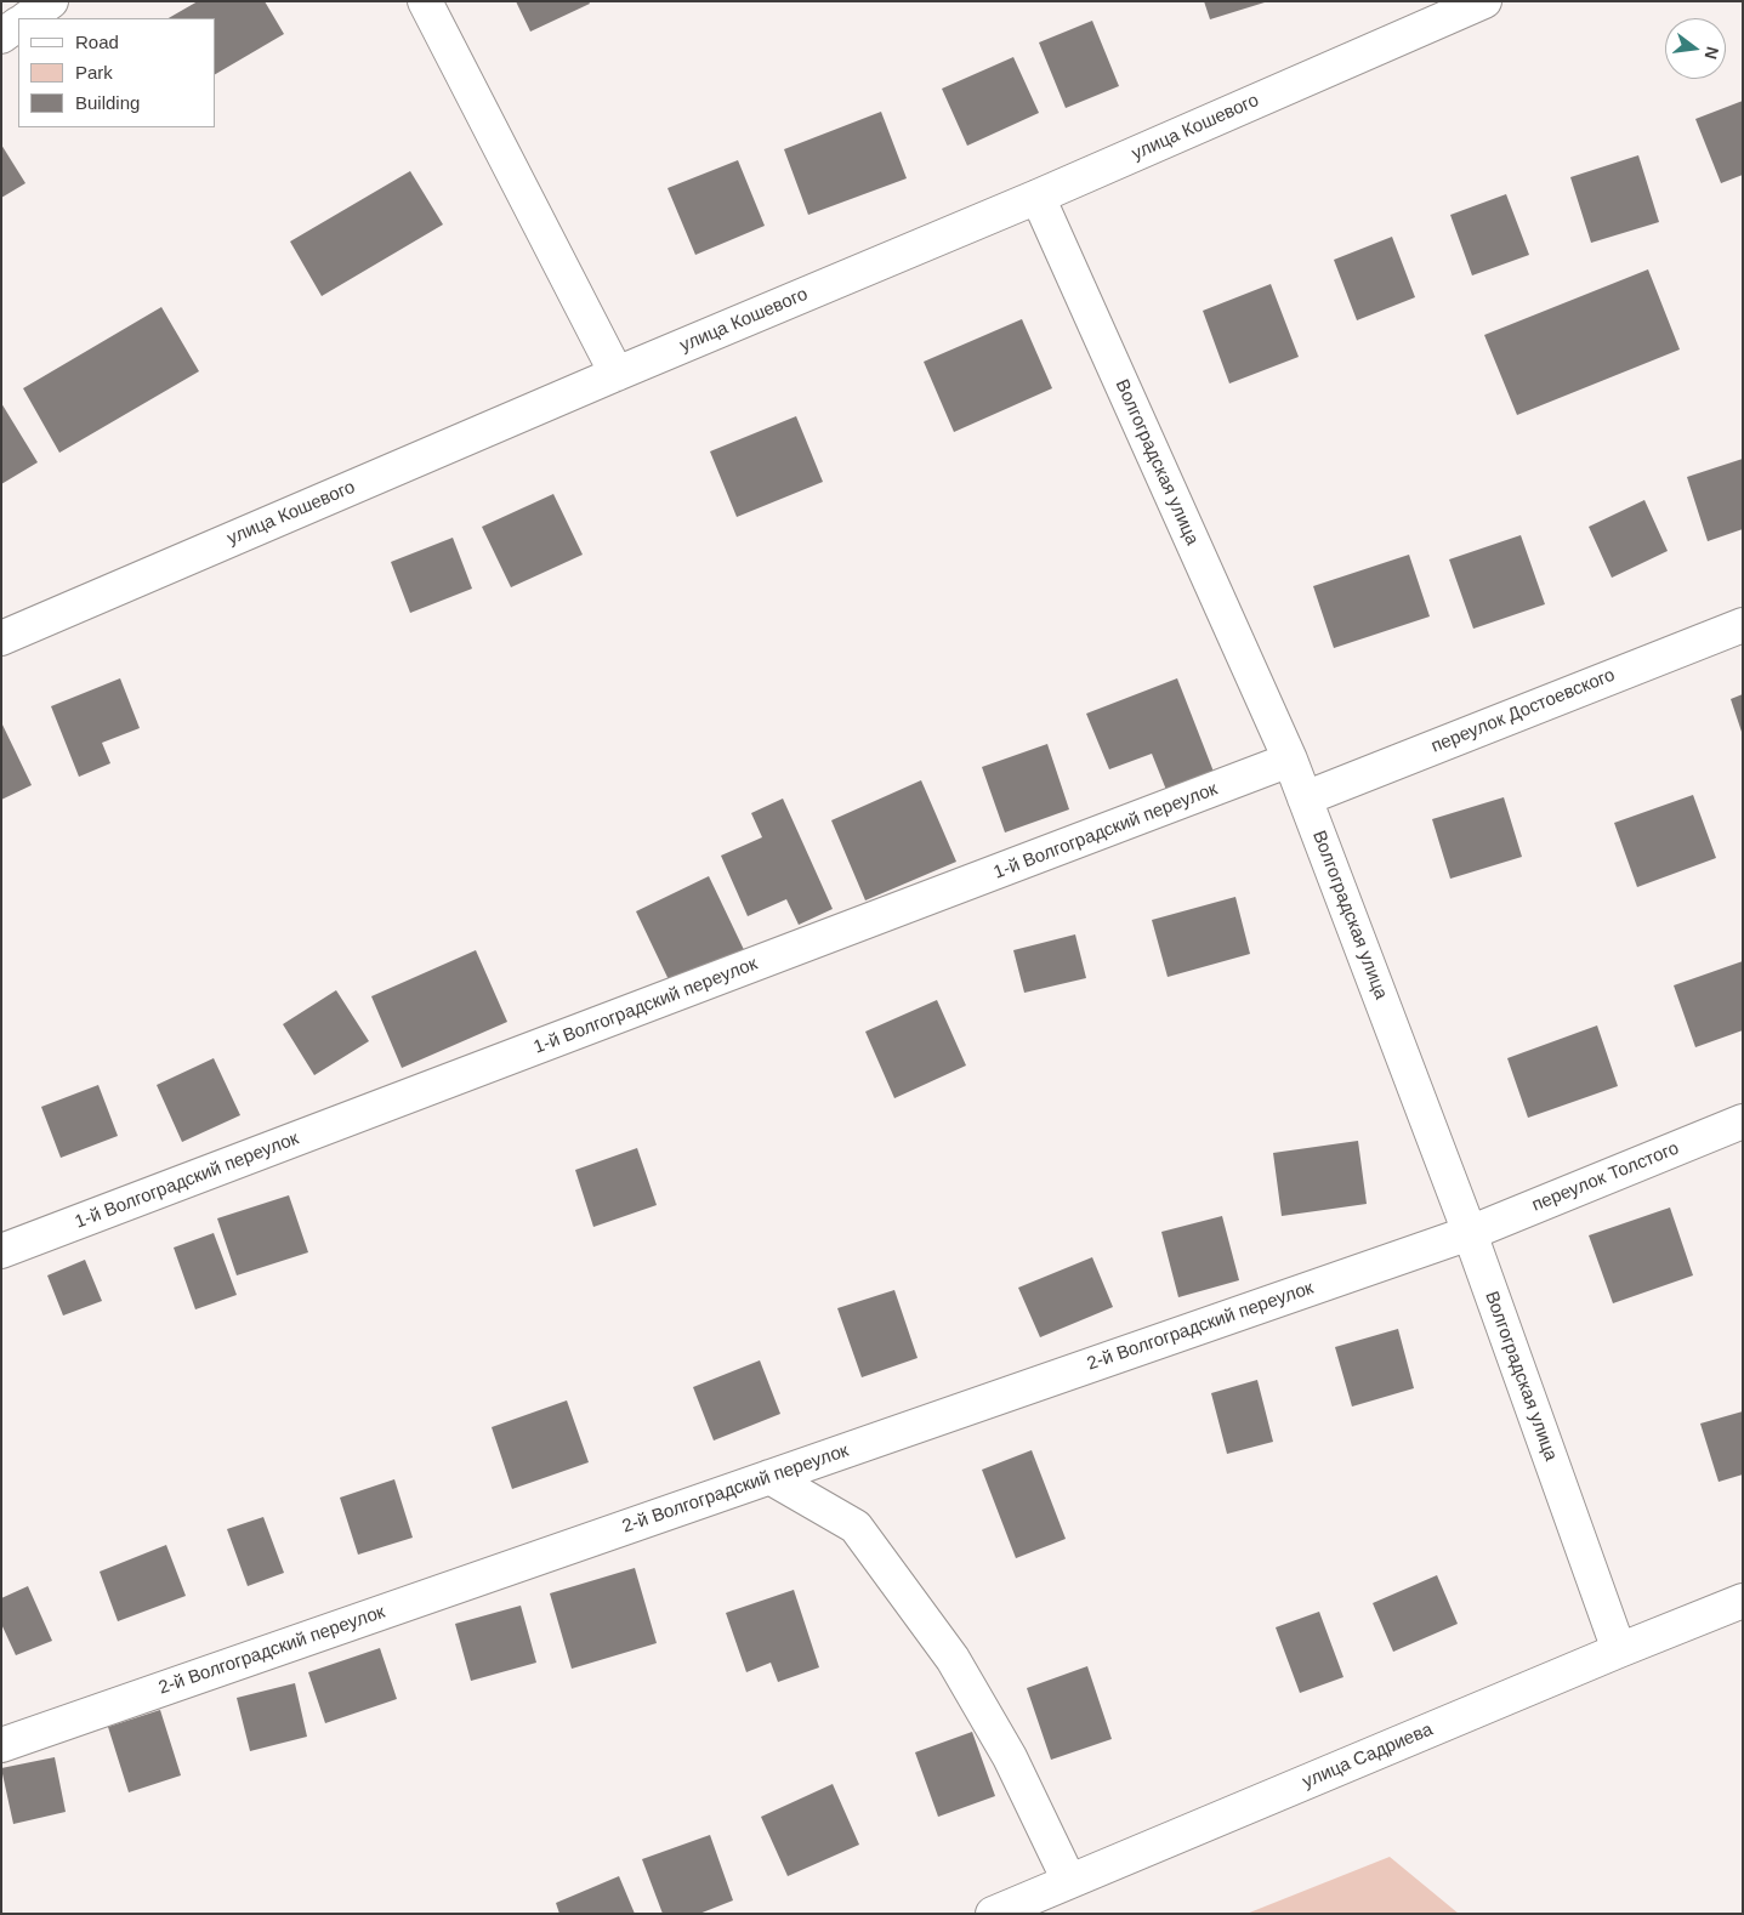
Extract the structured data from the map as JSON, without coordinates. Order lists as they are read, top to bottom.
{
  "streets": {
    "street": [
      "улица Кошевого",
      "Волгоградская улица",
      "переулок Достоевского",
      "1-й Волгоградский переулок",
      "переулок Толстого",
      "2-й Волгоградский переулок",
      "улица Садриева"
    ]
  },
  "crossings": [
    ["улица Кошевого", "Волгоградская улица"],
    ["Волгоградская улица", "переулок Достоевского"],
    ["Волгоградская улица", "1-й Волгоградский переулок"],
    ["Волгоградская улица", "переулок Толстого"],
    ["Волгоградская улица", "2-й Волгоградский переулок"],
    ["Волгоградская улица", "улица Садриева"],
    ["переулок Толстого", "2-й Волгоградский переулок"]
  ],
  "legend": ["Road", "Park", "Building"],
  "north": "right"
}
